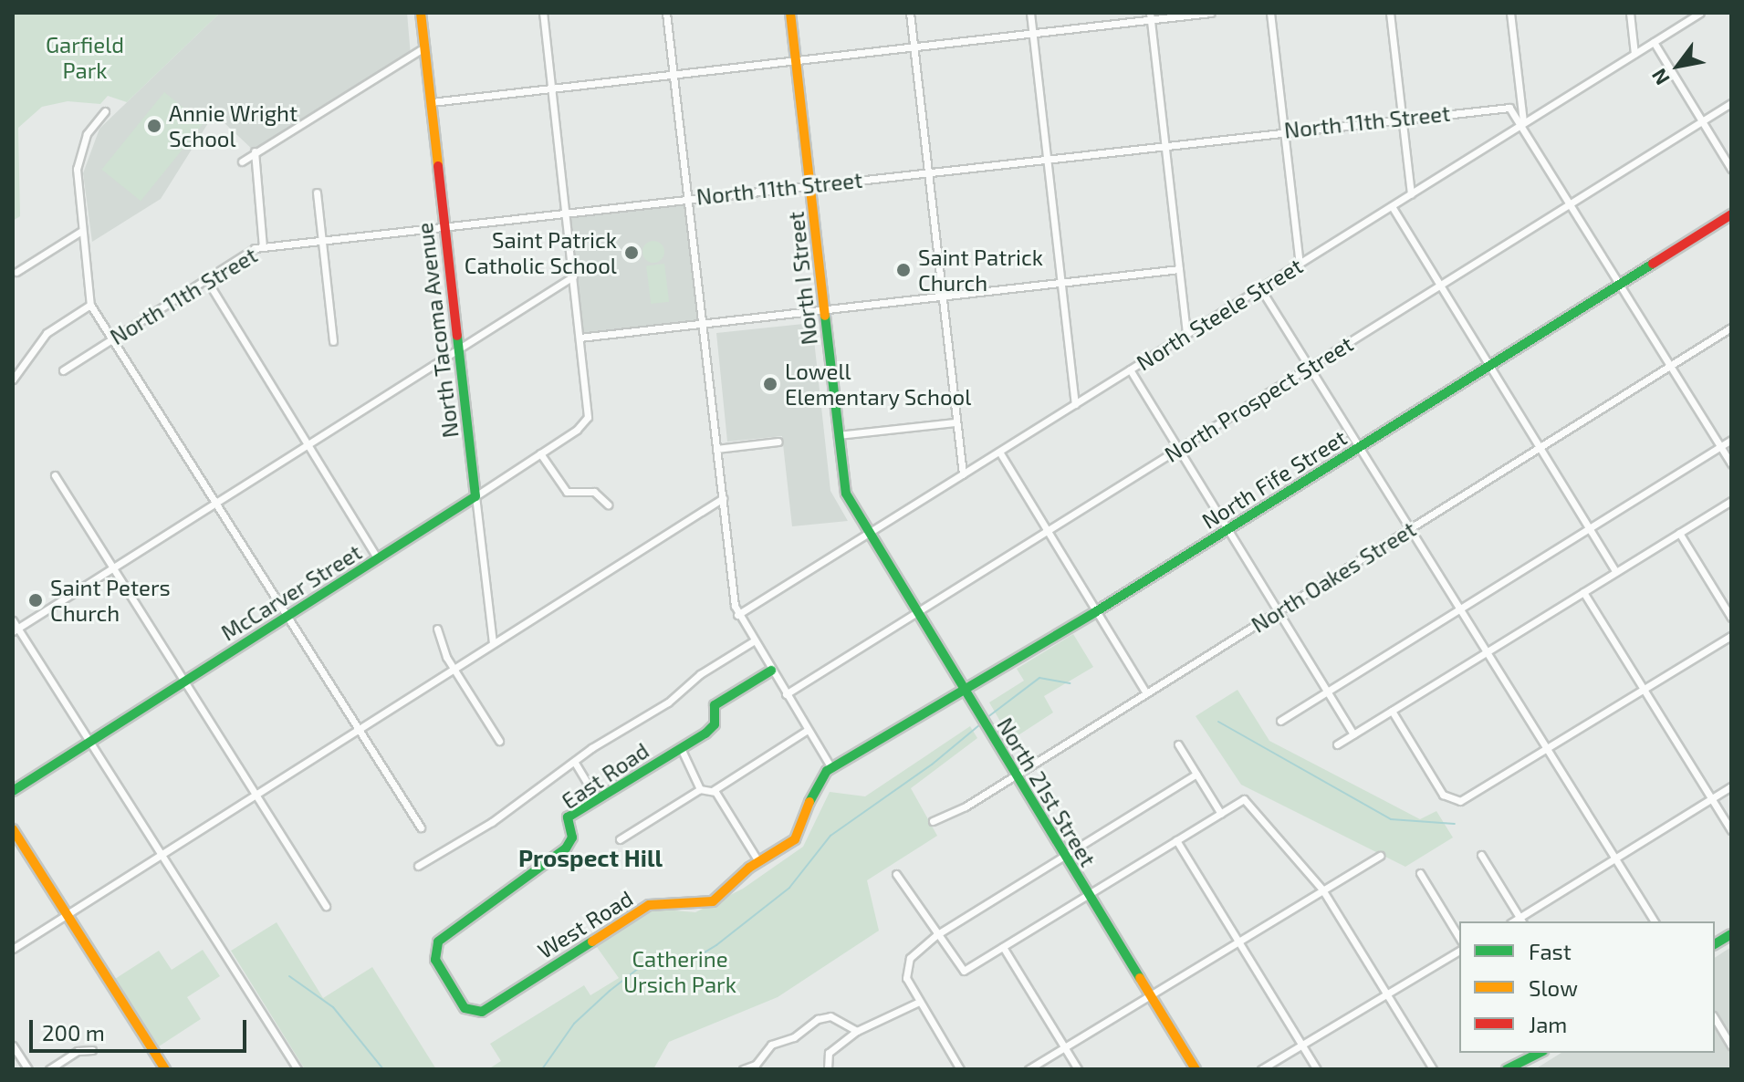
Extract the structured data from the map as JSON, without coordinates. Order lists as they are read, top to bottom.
{
  "streets": {
    "street": [
      "North 11th Street",
      "North I Street",
      "North Steele Street",
      "North Tacoma Avenue",
      "North Prospect Street",
      "North Fife Street",
      "North Oakes Street",
      "McCarver Street",
      "East Road",
      "North 21st Street",
      "West Road"
    ]
  },
  "crossings": [
    ["North 11th Street", "North I Street"],
    ["North 11th Street", "North Steele Street"],
    ["North 11th Street", "North Tacoma Avenue"],
    ["North I Street", "North Steele Street"],
    ["North I Street", "North 21st Street"],
    ["North Steele Street", "North 21st Street"],
    ["North Tacoma Avenue", "McCarver Street"],
    ["North Prospect Street", "North 21st Street"],
    ["North Fife Street", "North 21st Street"],
    ["North Fife Street", "West Road"],
    ["North Oakes Street", "North 21st Street"],
    ["East Road", "West Road"]
  ],
  "districts": ["Prospect Hill"],
  "parks": ["Garfield Park", "Catherine Ursich Park"],
  "places": [
    "Annie Wright School",
    "Saint Patrick Catholic School",
    "Saint Patrick Church",
    "Lowell Elementary School",
    "Saint Peters Church"
  ],
  "legend": ["Fast", "Slow", "Jam"],
  "scale_bar": "200 m",
  "north": "bottom left"
}
